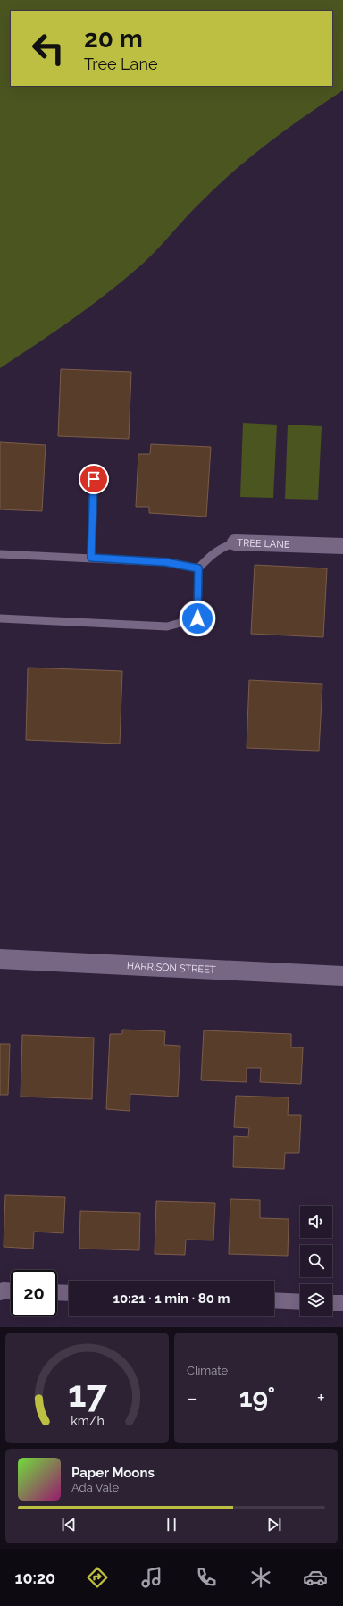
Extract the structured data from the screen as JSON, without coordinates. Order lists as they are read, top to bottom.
{
  "streets": {
    "street": ["TREE LANE", "HARRISON STREET"]
  },
  "page": {
    "turn": ["20 m", "Tree Lane"],
    "limit": "20",
    "trip": "10:21 · 1 min · 80 m",
    "tile": "Climate",
    "heat": ["−", "19°", "+"],
    "song": ["Paper Moons", "Ada Vale"],
    "tabs": "10:20",
    "gauge": ["17", "km/h"]
  }
}
